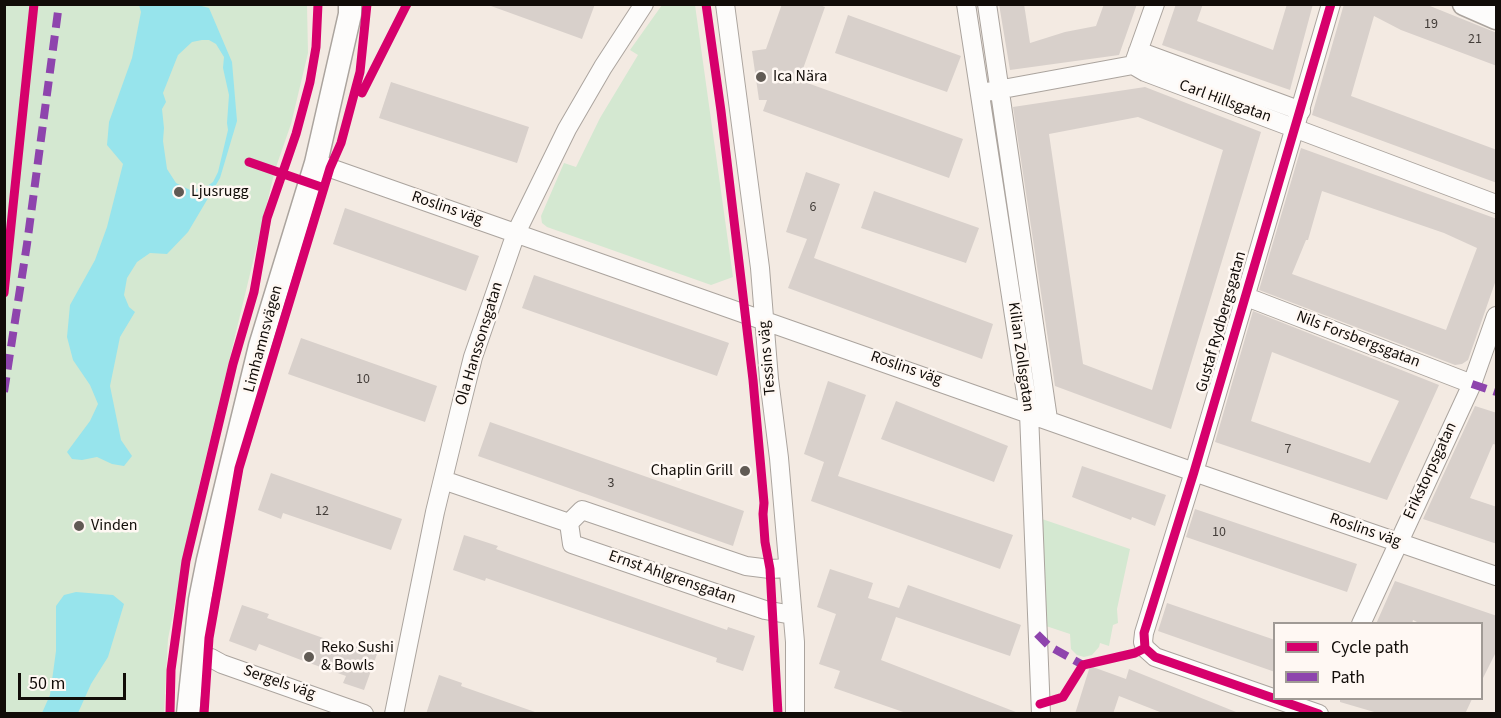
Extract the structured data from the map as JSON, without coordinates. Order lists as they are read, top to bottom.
{
  "streets": {
    "main road": ["Limhamnsvägen"],
    "street": [
      "Carl Hillsgatan",
      "Roslins väg",
      "Gustaf Rydbergsgatan",
      "Nils Forsbergsgatan",
      "Ola Hanssonsgatan",
      "Kilian Zollsgatan",
      "Tessins väg",
      "Erikstorpsgatan",
      "Ernst Ahlgrensgatan",
      "Sergels väg"
    ]
  },
  "crossings": [
    ["Carl Hillsgatan", "Gustaf Rydbergsgatan"],
    ["Roslins väg", "Gustaf Rydbergsgatan"],
    ["Roslins väg", "Limhamnsvägen"],
    ["Roslins väg", "Ola Hanssonsgatan"],
    ["Roslins väg", "Kilian Zollsgatan"],
    ["Roslins väg", "Tessins väg"],
    ["Roslins väg", "Erikstorpsgatan"],
    ["Gustaf Rydbergsgatan", "Nils Forsbergsgatan"],
    ["Limhamnsvägen", "Sergels väg"],
    ["Nils Forsbergsgatan", "Erikstorpsgatan"],
    ["Tessins väg", "Ernst Ahlgrensgatan"]
  ],
  "places": [
    "Ica Nära",
    "Ljusrugg",
    "Chaplin Grill",
    "Vinden",
    "Reko Sushi & Bowls"
  ],
  "house_numbers": [
    "19",
    "21",
    "6",
    "10",
    "7",
    "3",
    "12",
    "10"
  ],
  "legend": ["Cycle path", "Path"],
  "scale_bar": "50 m"
}
